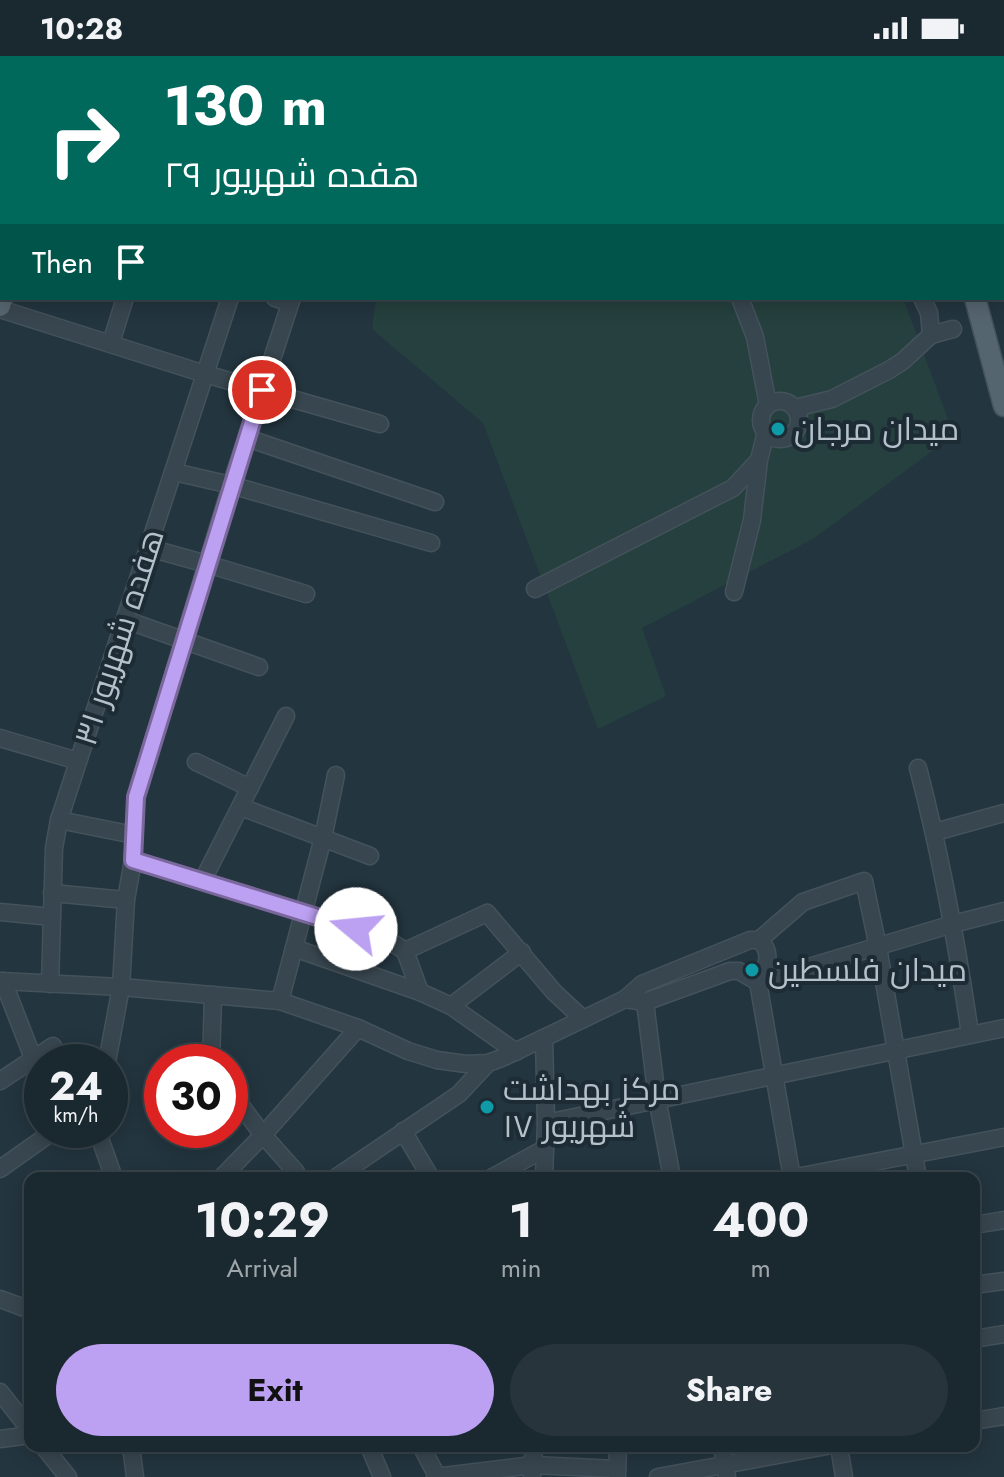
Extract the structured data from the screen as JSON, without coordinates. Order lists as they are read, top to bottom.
{
  "streets": {
    "street": ["هفده شهریور ۳۱"]
  },
  "places": ["میدان مرجان", "میدان فلسطین", "مرکز بهداشت ۱۷ شهریور"],
  "page": {
    "status": "10:28",
    "turn": ["130 m", "هفده شهریور ۲۹"],
    "then": "Then",
    "speed": "24 km/h",
    "limit": "30",
    "eta": [
      "10:29",
      "Arrival",
      "1",
      "min",
      "400",
      "m"
    ],
    "buttons": ["Exit", "Share"]
  }
}
